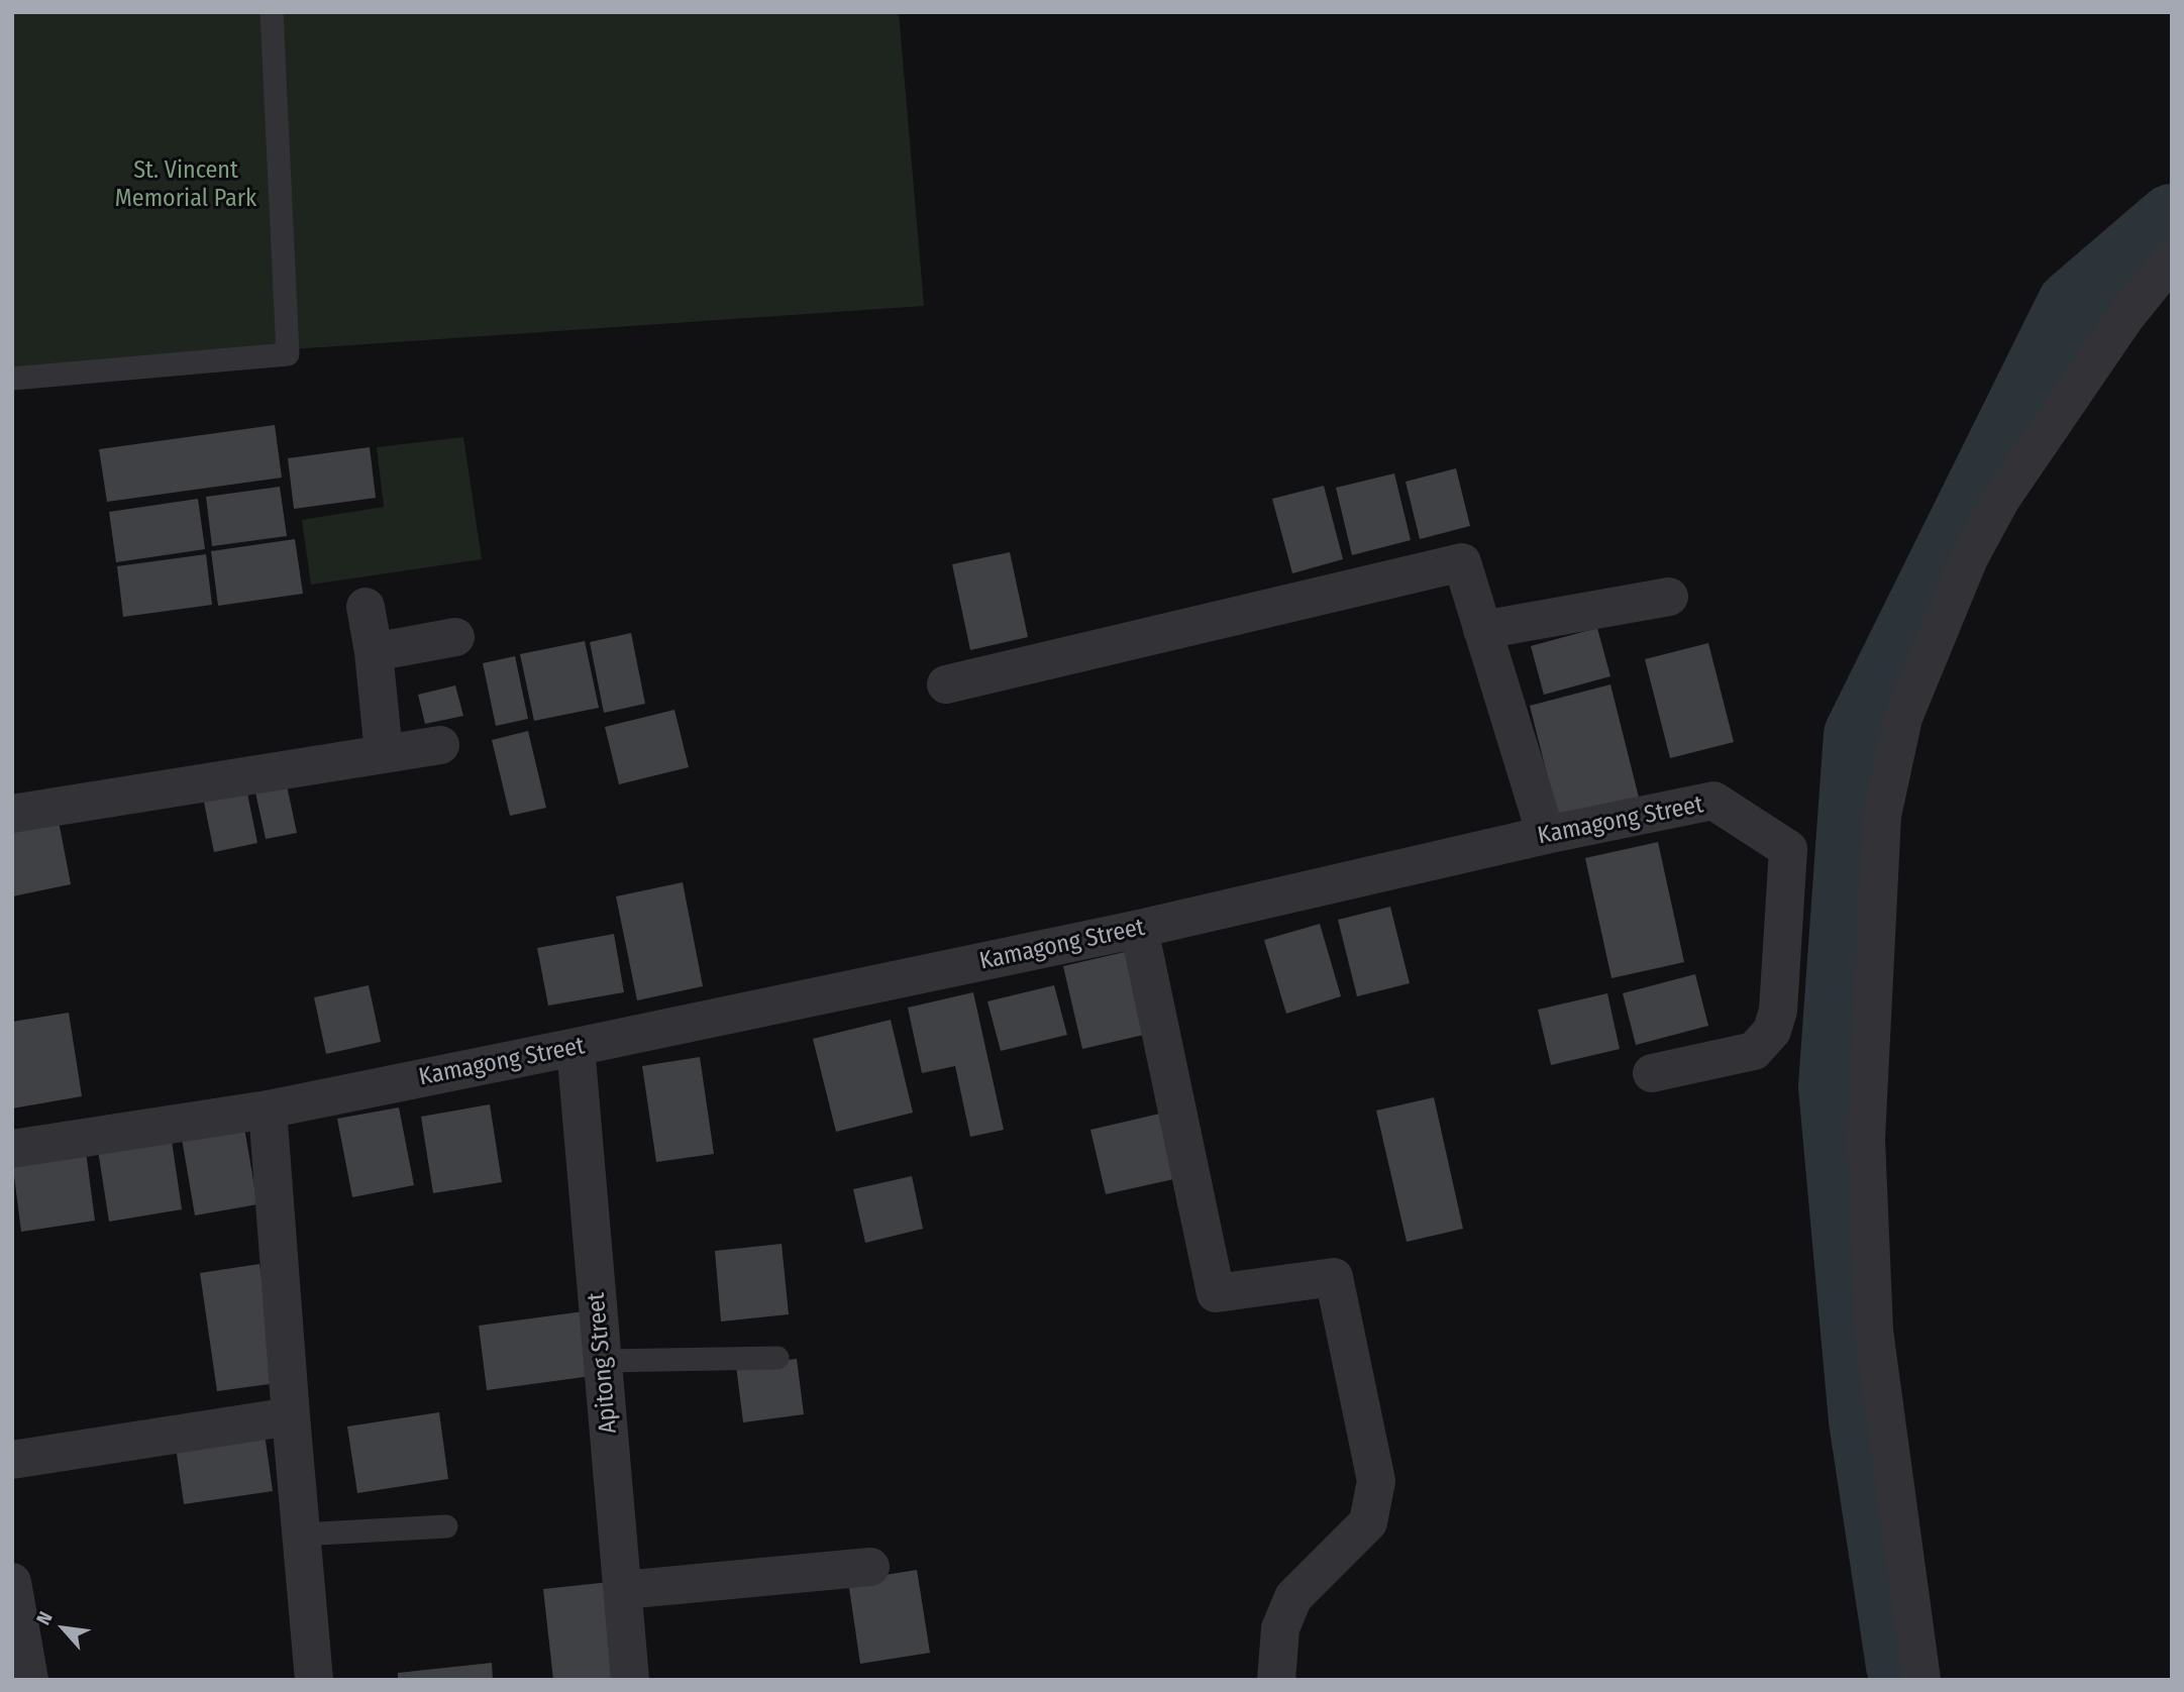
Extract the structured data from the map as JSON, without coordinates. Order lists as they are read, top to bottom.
{
  "streets": {
    "street": ["Kamagong Street", "Apitong Street"]
  },
  "crossings": [
    ["Kamagong Street", "Apitong Street"]
  ],
  "parks": ["St. Vincent Memorial Park"],
  "north": "top left"
}
